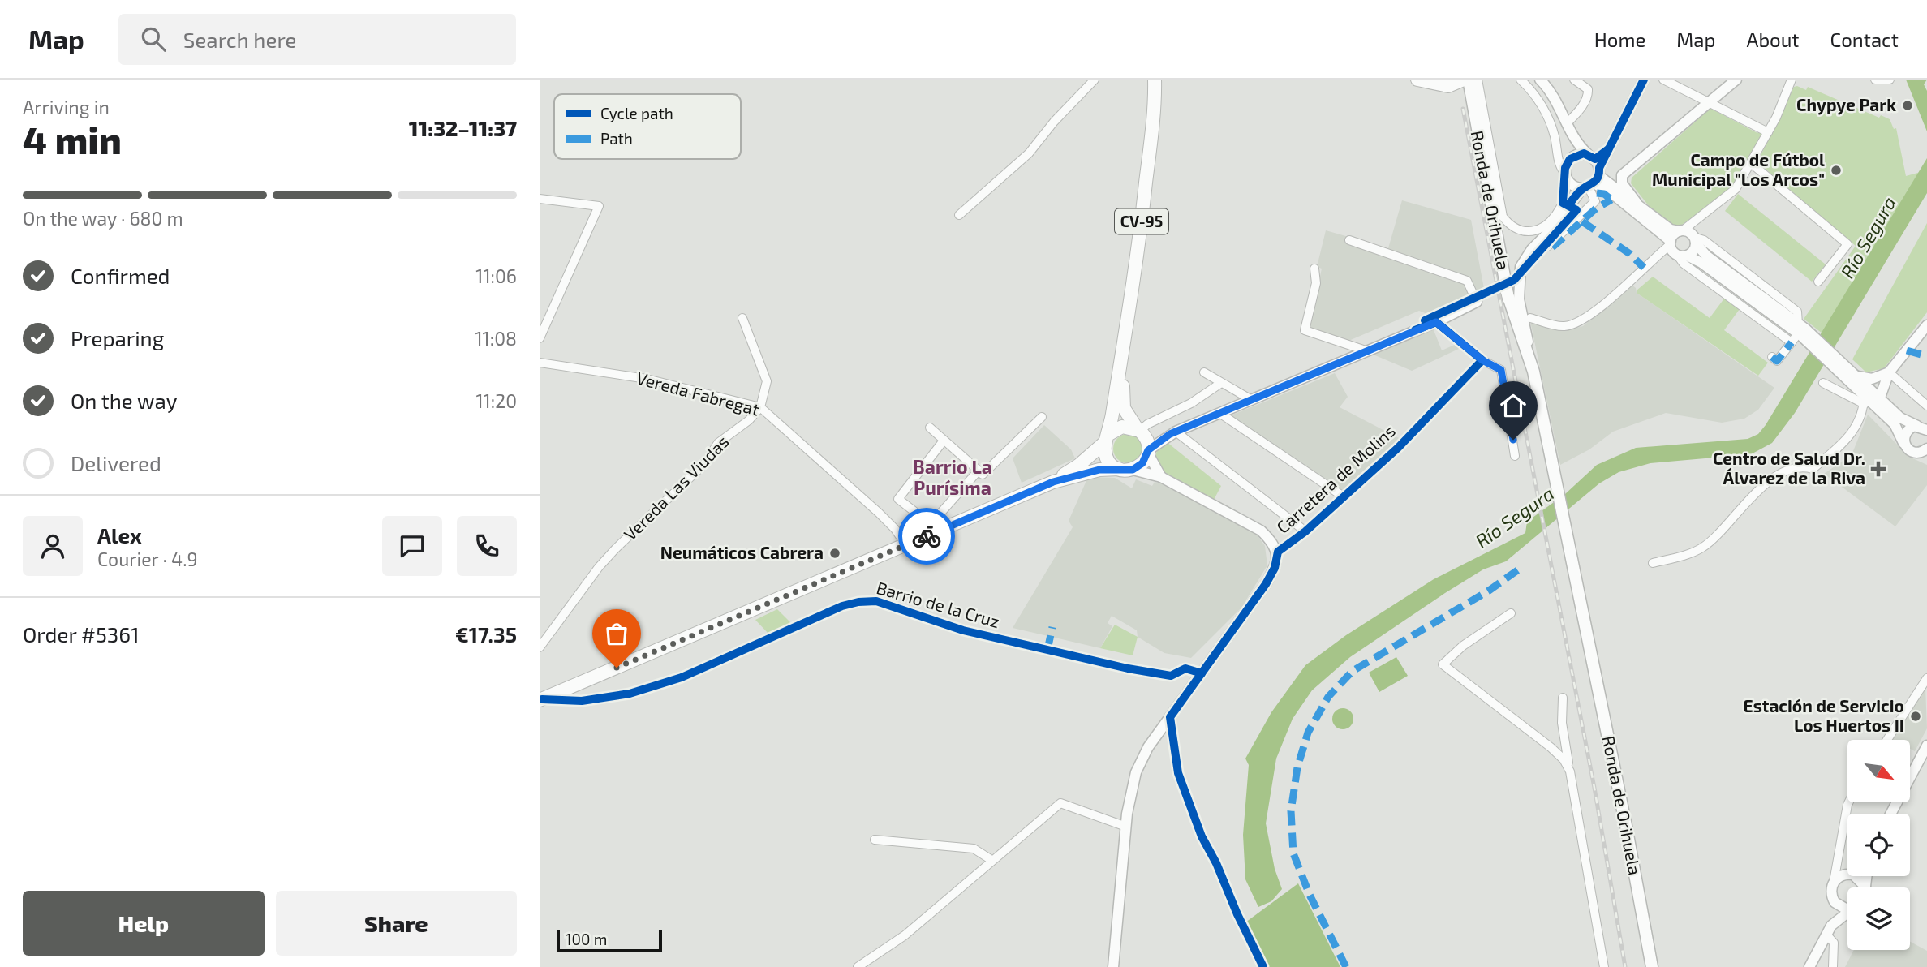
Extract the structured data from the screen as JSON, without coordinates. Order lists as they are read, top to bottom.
{
  "streets": {
    "main road": ["Ronda de Orihuela", "CV-95"],
    "street": [
      "Vereda Fabregat",
      "Carretera de Molins",
      "Vereda Las Viudas",
      "Barrio de la Cruz"
    ]
  },
  "crossings": [
    ["CV-95", "Carretera de Molins"],
    ["Vereda Fabregat", "Vereda Las Viudas"],
    ["Carretera de Molins", "Barrio de la Cruz"]
  ],
  "districts": ["Barrio La Purísima"],
  "water": ["Río Segura"],
  "places": {
    "other": [
      "Chypye Park",
      "Campo de Fútbol Municipal \"Los Arcos\"",
      "Neumáticos Cabrera",
      "Estación de Servicio Los Huertos II"
    ],
    "health": ["Centro de Salud Dr. Álvarez de la Riva"]
  },
  "legend": ["Cycle path", "Path"],
  "scale_bar": "100 m",
  "north": "bottom right",
  "page": {
    "header": "Map",
    "search": "Search here",
    "nav": [
      "Home",
      "Map",
      "About",
      "Contact"
    ],
    "heading": ["4 min", "Arriving in", "11:32–11:37"],
    "panel": [
      "Alex",
      "Courier · 4.9",
      "Order #5361",
      "€17.35"
    ],
    "bar": "On the way · 680 m",
    "list": [
      ["Confirmed", "11:06"],
      ["Preparing", "11:08"],
      ["On the way", "11:20"],
      "Delivered"
    ],
    "buttons": ["Help", "Share"],
    "scale": "100 m"
  }
}
